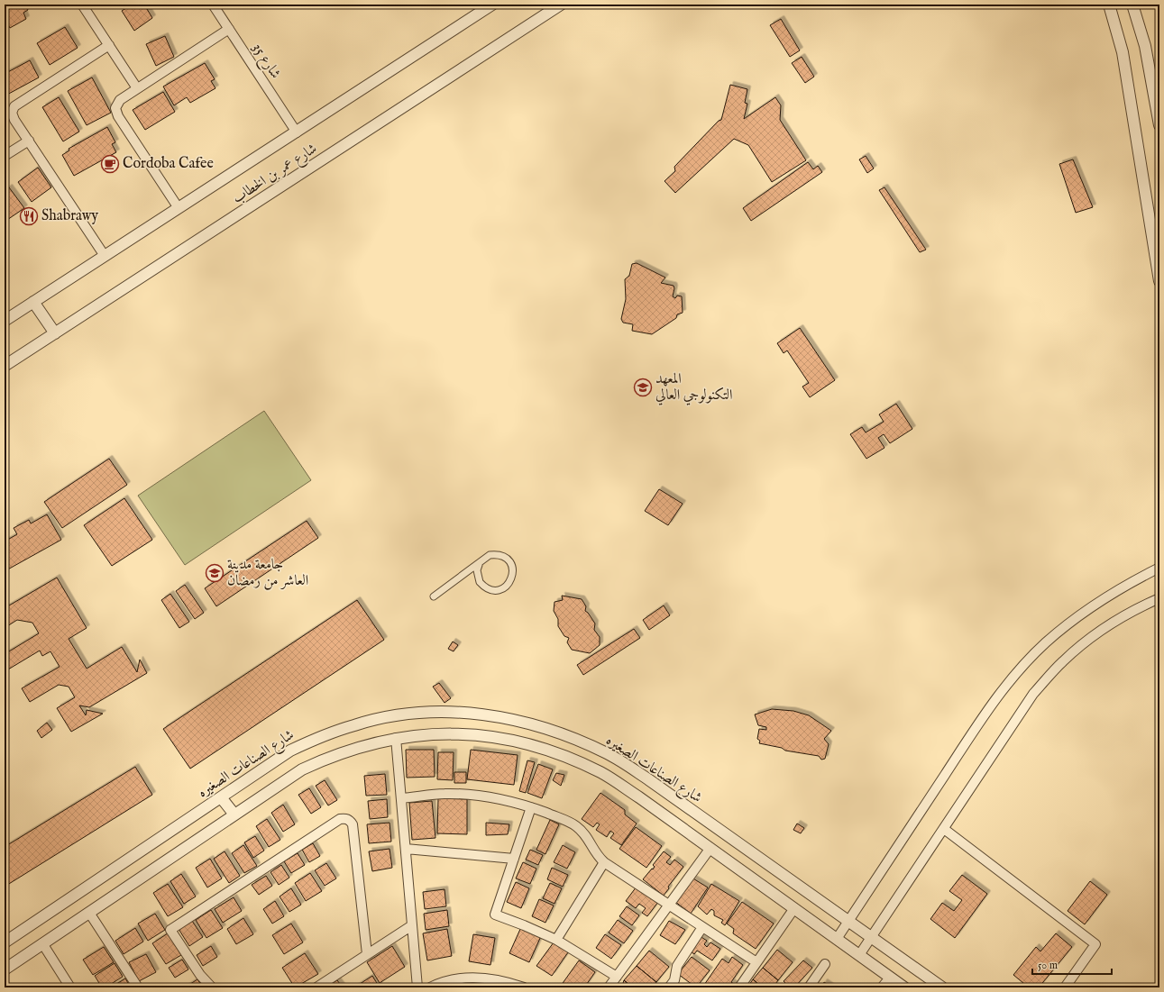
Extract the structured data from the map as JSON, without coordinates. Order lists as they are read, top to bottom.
{
  "streets": {
    "street": ["شارع 35", "شارع عمر بن الخطاب", "شارع الصناعات الصغيره"]
  },
  "crossings": [
    ["شارع 35", "شارع عمر بن الخطاب"]
  ],
  "places": {
    "cafe": ["Cordoba Cafee"],
    "restaurant": ["Shabrawy"],
    "school or university": ["المعهد التكنولوجي العالي", "جامعة مدينة العاشر من رمضان"]
  },
  "scale_bar": "50 m"
}
